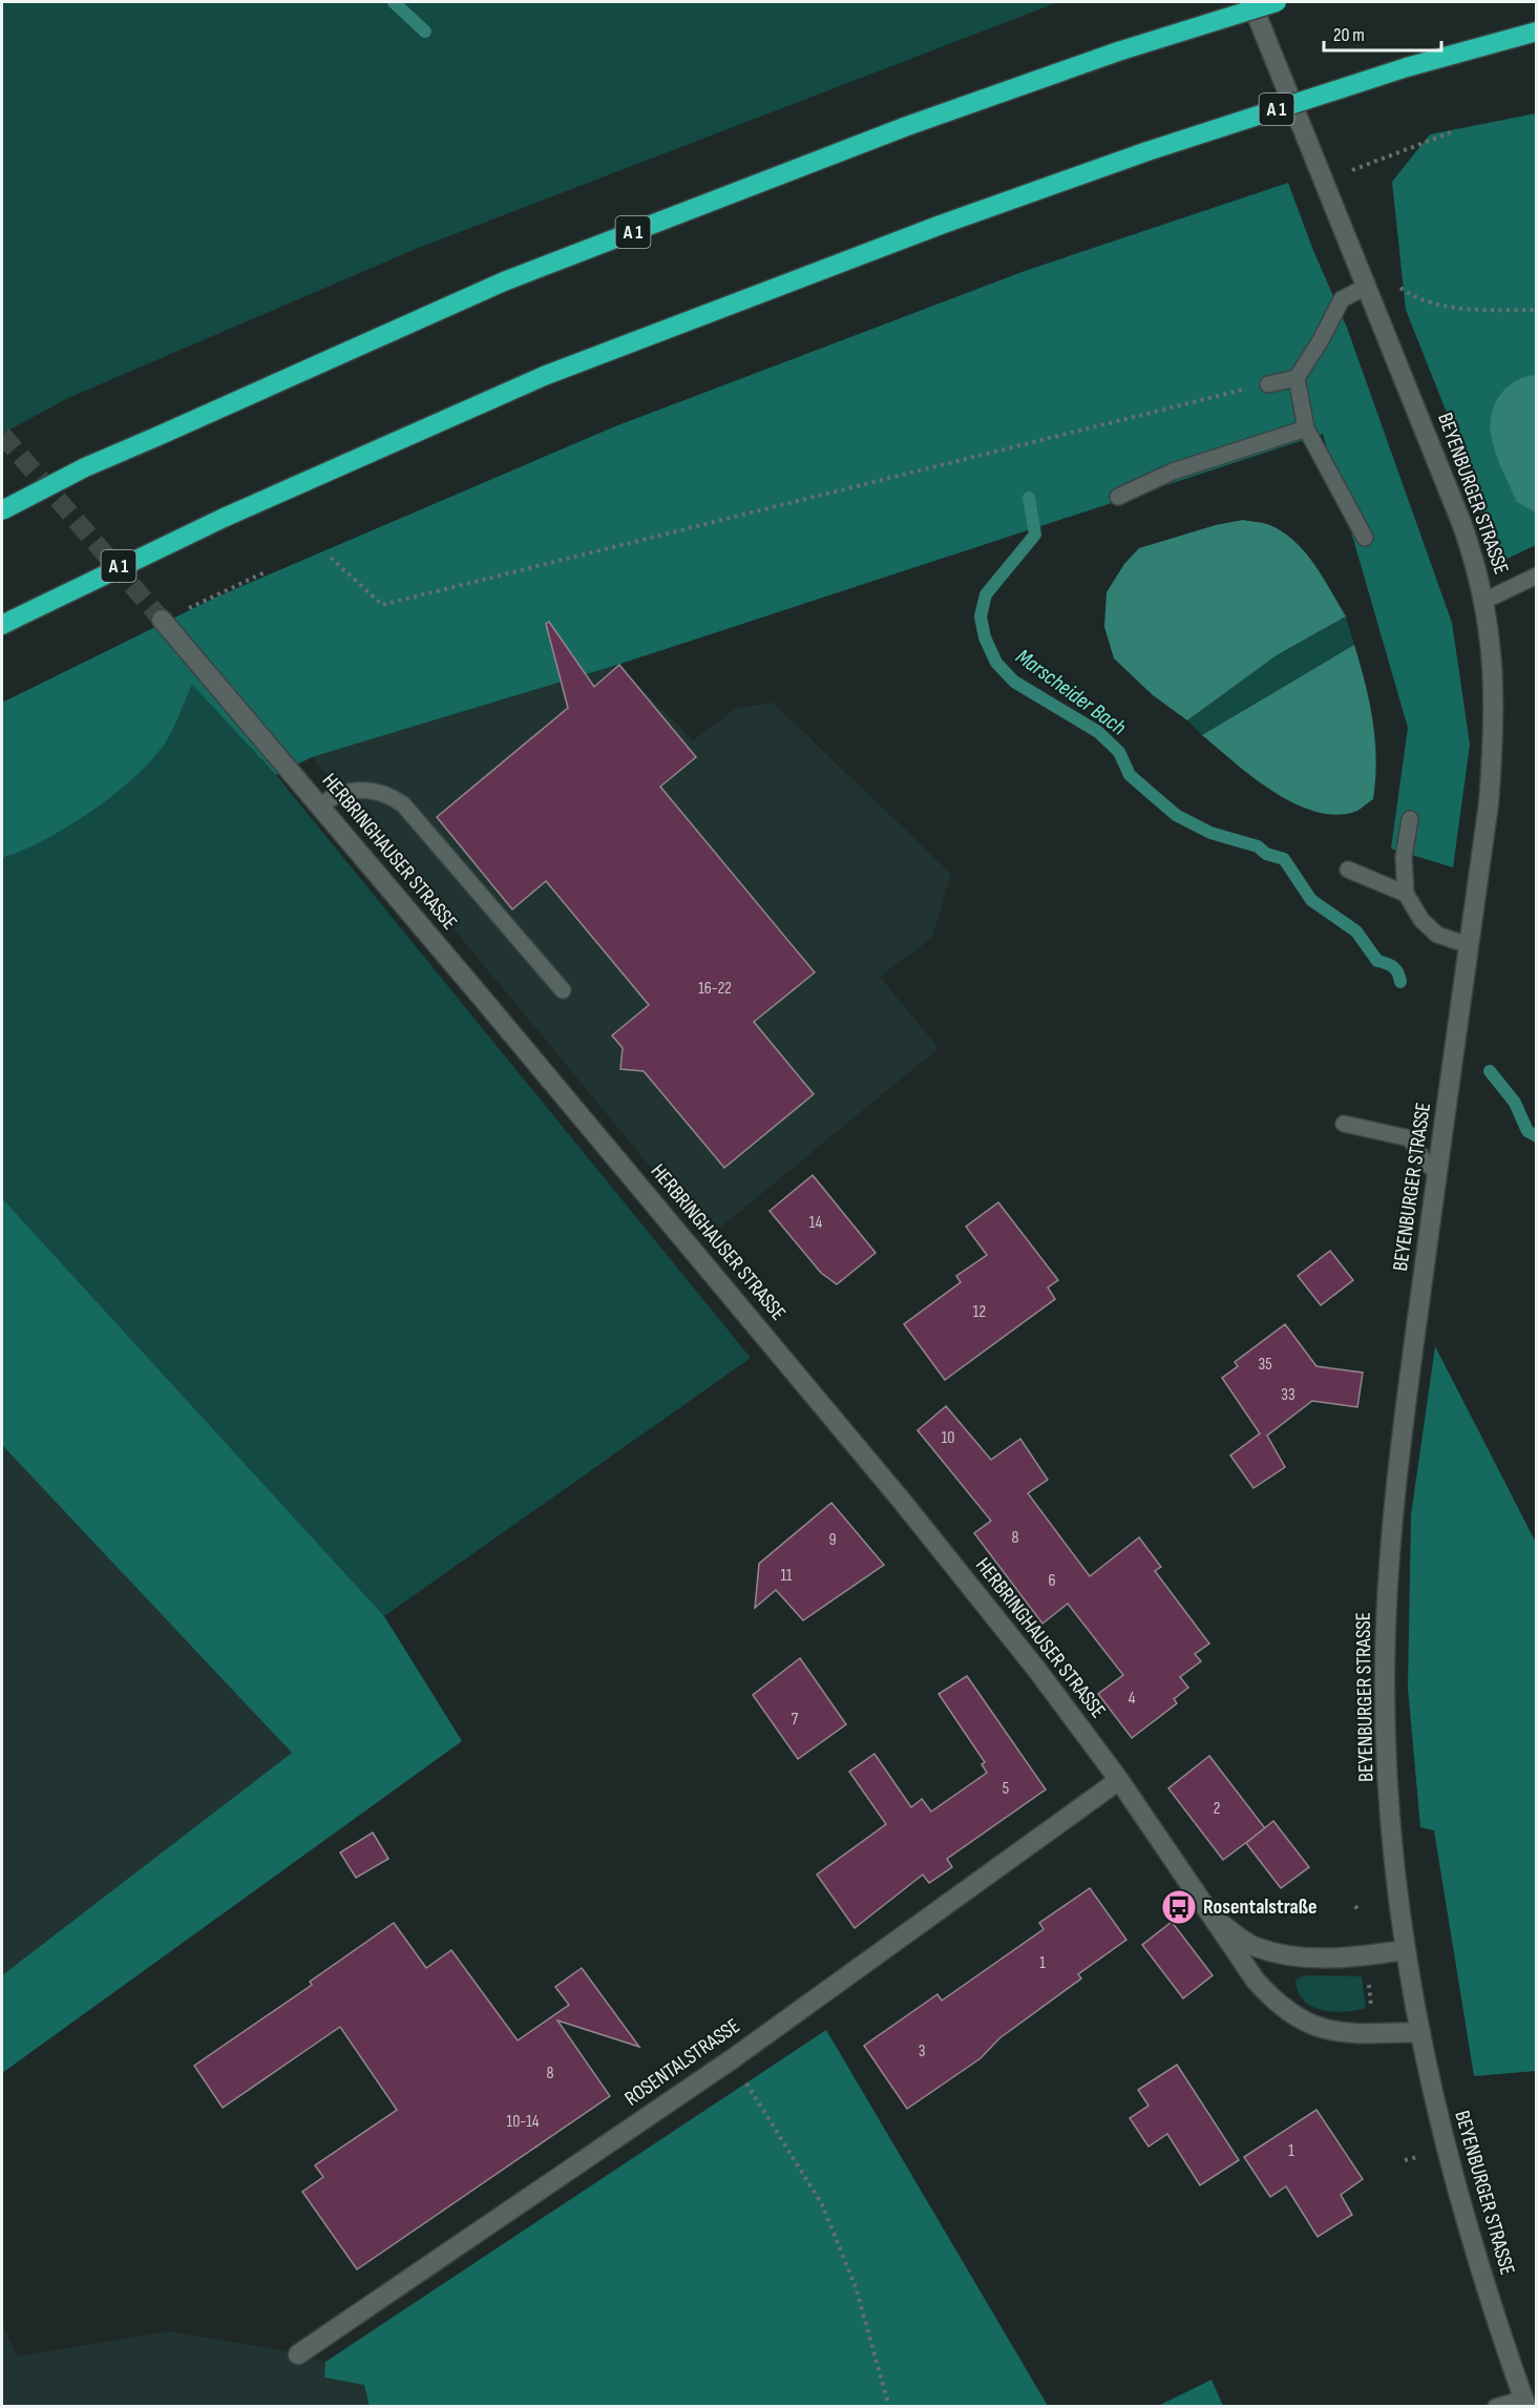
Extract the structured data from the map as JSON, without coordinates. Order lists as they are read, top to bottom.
{
  "streets": {
    "highway": ["A 1"],
    "street": ["BEYENBURGER STRASSE", "HERBRINGHAUSER STRASSE", "ROSENTALSTRASSE"]
  },
  "crossings": [
    ["BEYENBURGER STRASSE", "HERBRINGHAUSER STRASSE"],
    ["HERBRINGHAUSER STRASSE", "ROSENTALSTRASSE"]
  ],
  "water": ["Marscheider Bach"],
  "places": {
    "bus stop": ["Rosentalstraße"]
  },
  "house_numbers": [
    "16-22",
    "14",
    "12",
    "35",
    "33",
    "10",
    "8",
    "9",
    "11",
    "6",
    "4",
    "7",
    "5",
    "2",
    "1",
    "3",
    "8",
    "10-14",
    "1"
  ],
  "scale_bar": "20 m"
}
